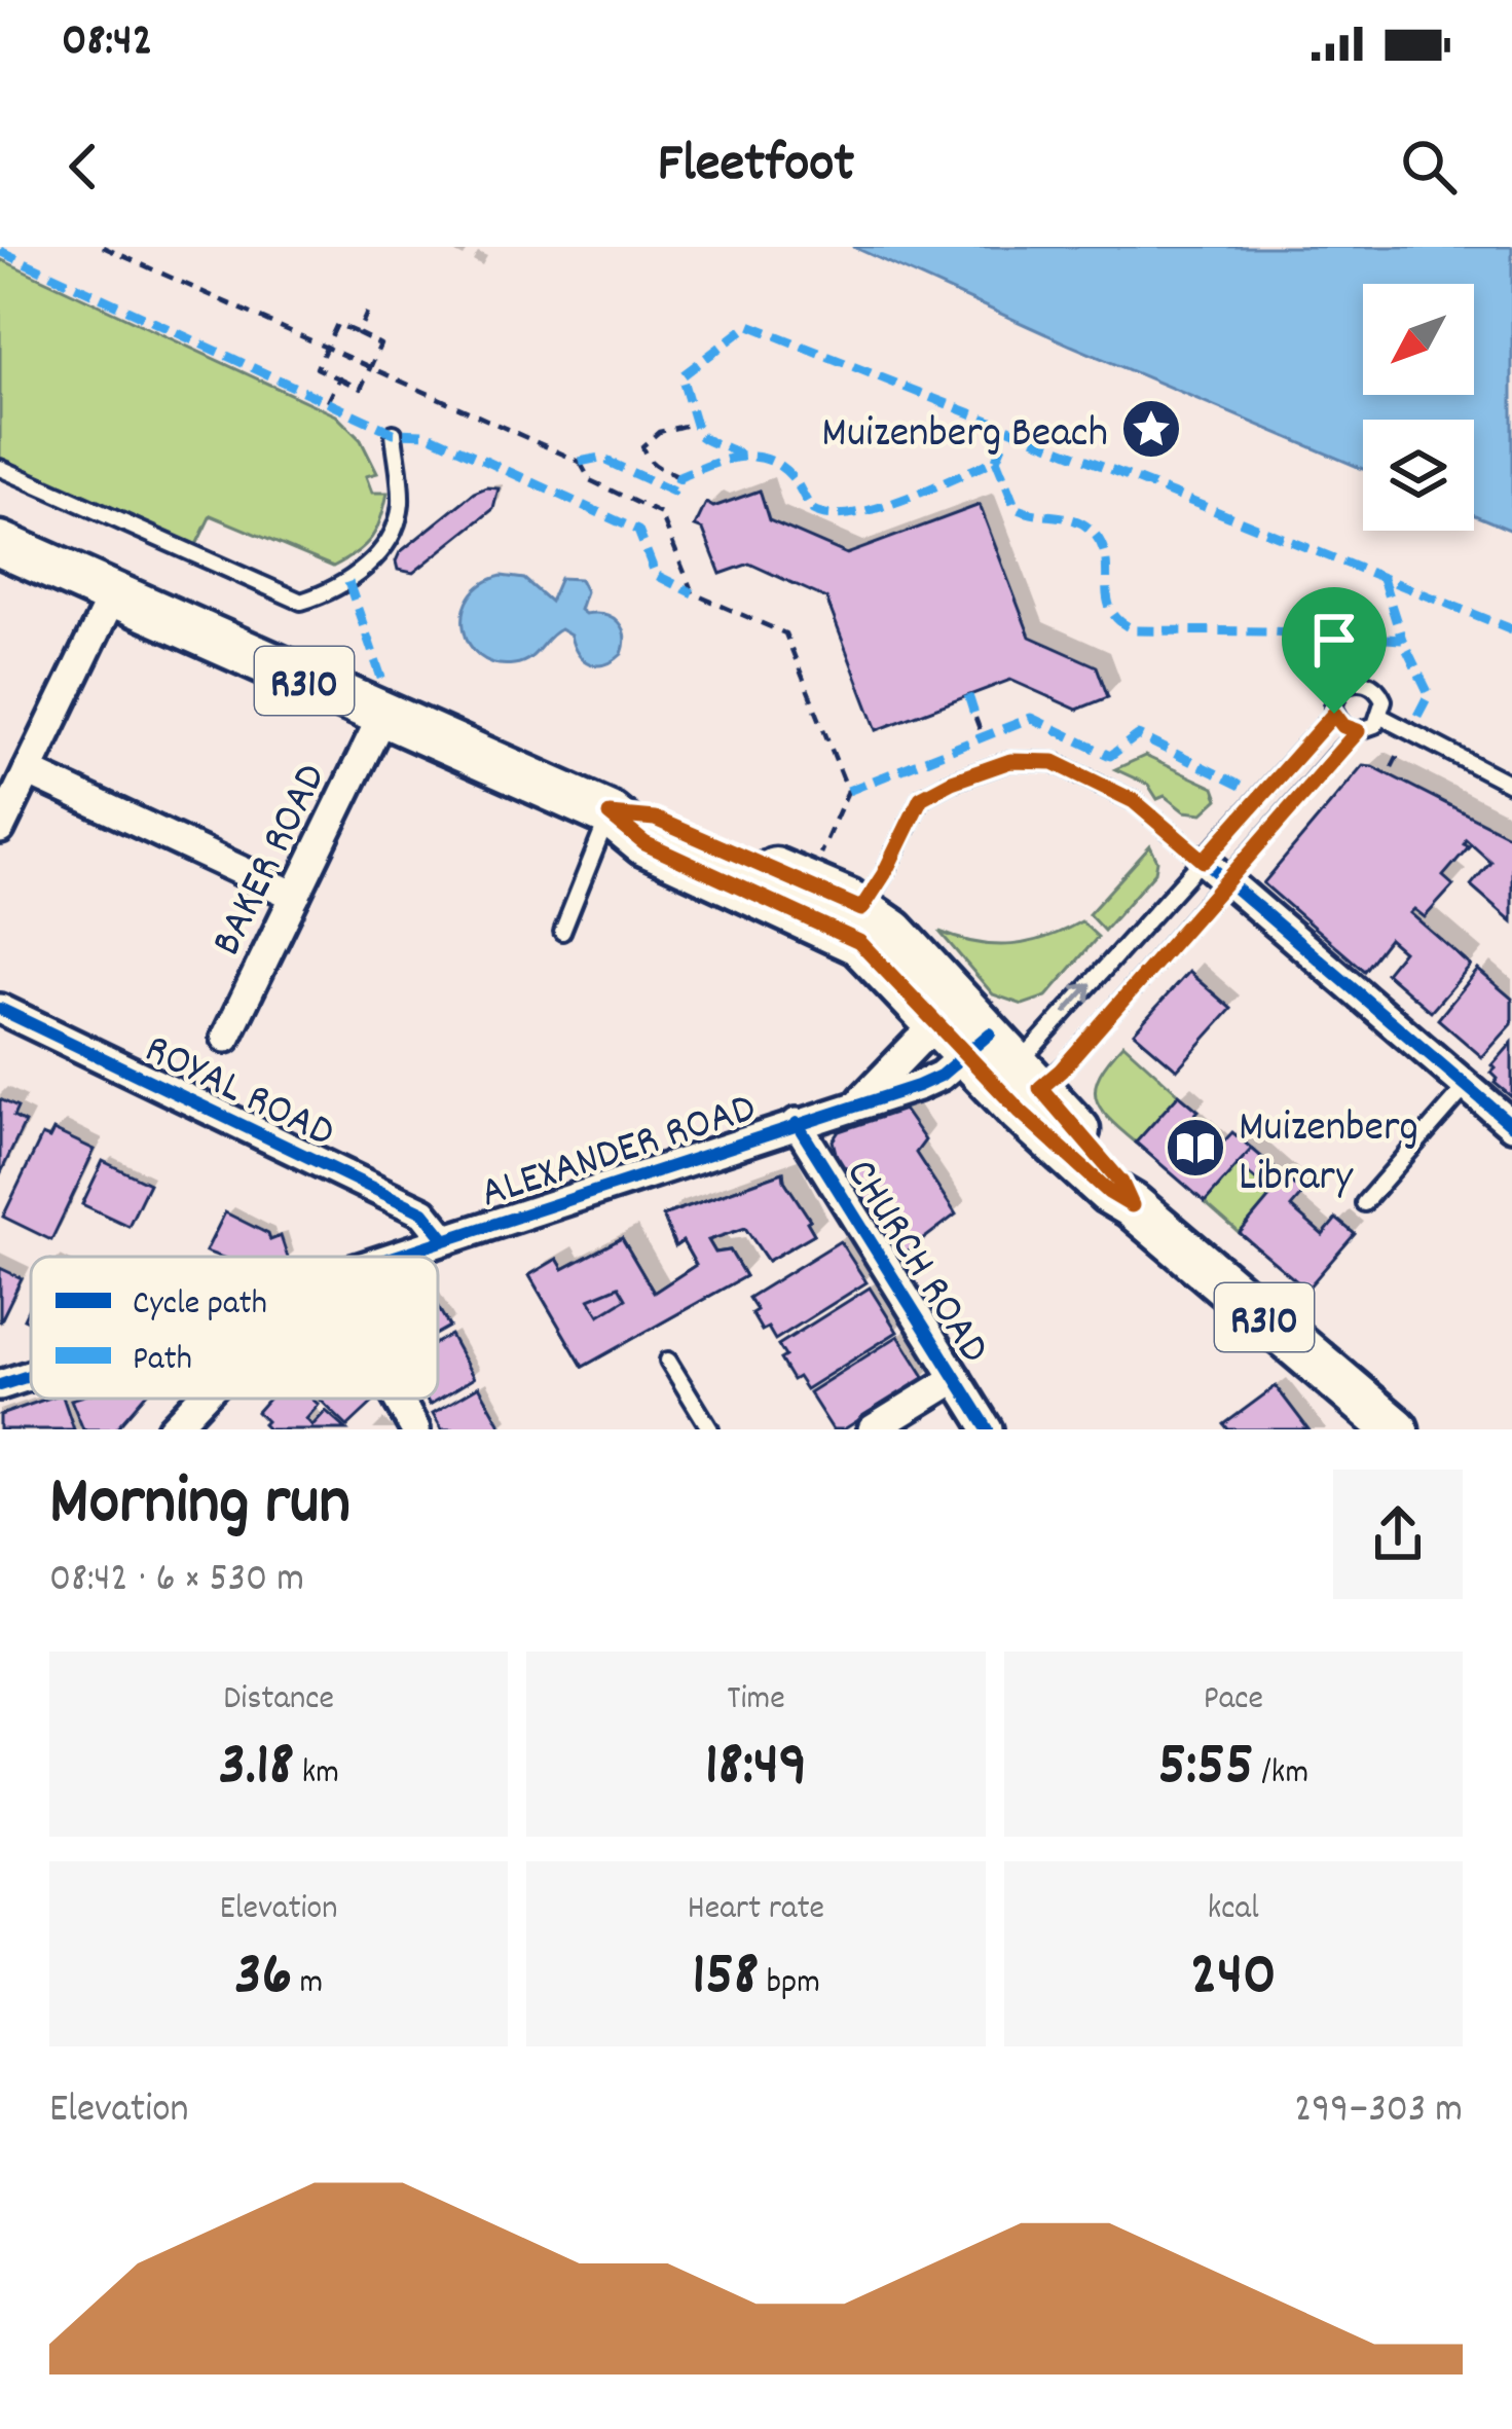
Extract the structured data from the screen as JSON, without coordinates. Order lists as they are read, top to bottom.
{
  "streets": {
    "main road": ["R310"],
    "street": [
      "BAKER ROAD",
      "ROYAL ROAD",
      "ALEXANDER ROAD",
      "CHURCH ROAD"
    ]
  },
  "crossings": [
    ["R310", "BAKER ROAD"],
    ["R310", "ALEXANDER ROAD"],
    ["ROYAL ROAD", "ALEXANDER ROAD"],
    ["ALEXANDER ROAD", "CHURCH ROAD"]
  ],
  "places": {
    "place": ["Muizenberg Beach"],
    "library": ["Muizenberg Library"]
  },
  "legend": ["Cycle path", "Path"],
  "north": "bottom left",
  "page": {
    "status": "08:42",
    "header": "Fleetfoot",
    "heading": ["Morning run", "08:42 · 6 × 530 m"],
    "stats": [
      ["Distance", "3.18 km"],
      ["Time", "18:49"],
      ["Pace", "5:55 /km"],
      ["Elevation", "36 m"],
      ["Heart rate", "158 bpm"],
      ["kcal", "240"]
    ],
    "chart": ["Elevation", "299–303 m"]
  }
}
